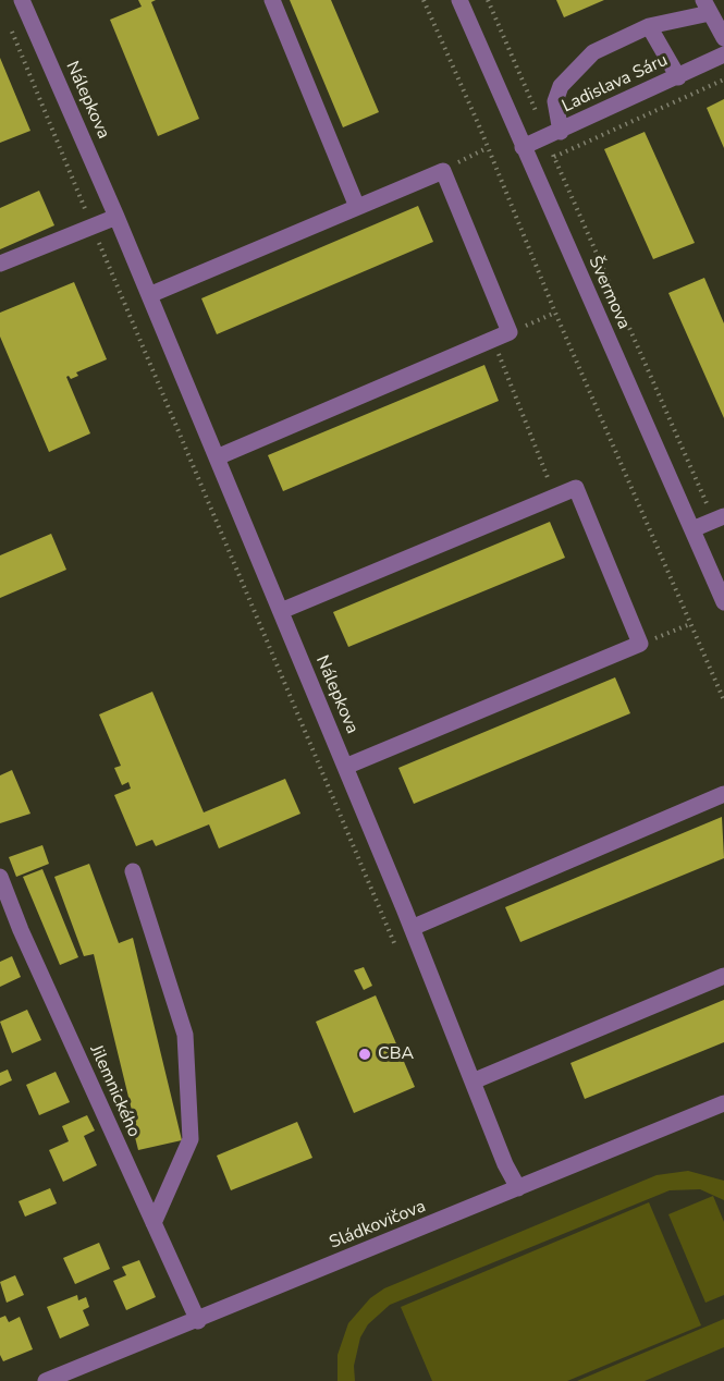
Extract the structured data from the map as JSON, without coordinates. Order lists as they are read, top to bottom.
{
  "streets": {
    "street": [
      "Ladislava Sáru",
      "Nálepkova",
      "Švermova",
      "Jilemnického",
      "Sládkovičova"
    ]
  },
  "crossings": [
    ["Ladislava Sáru", "Švermova"],
    ["Nálepkova", "Sládkovičova"],
    ["Jilemnického", "Sládkovičova"]
  ],
  "places": ["CBA"]
}
